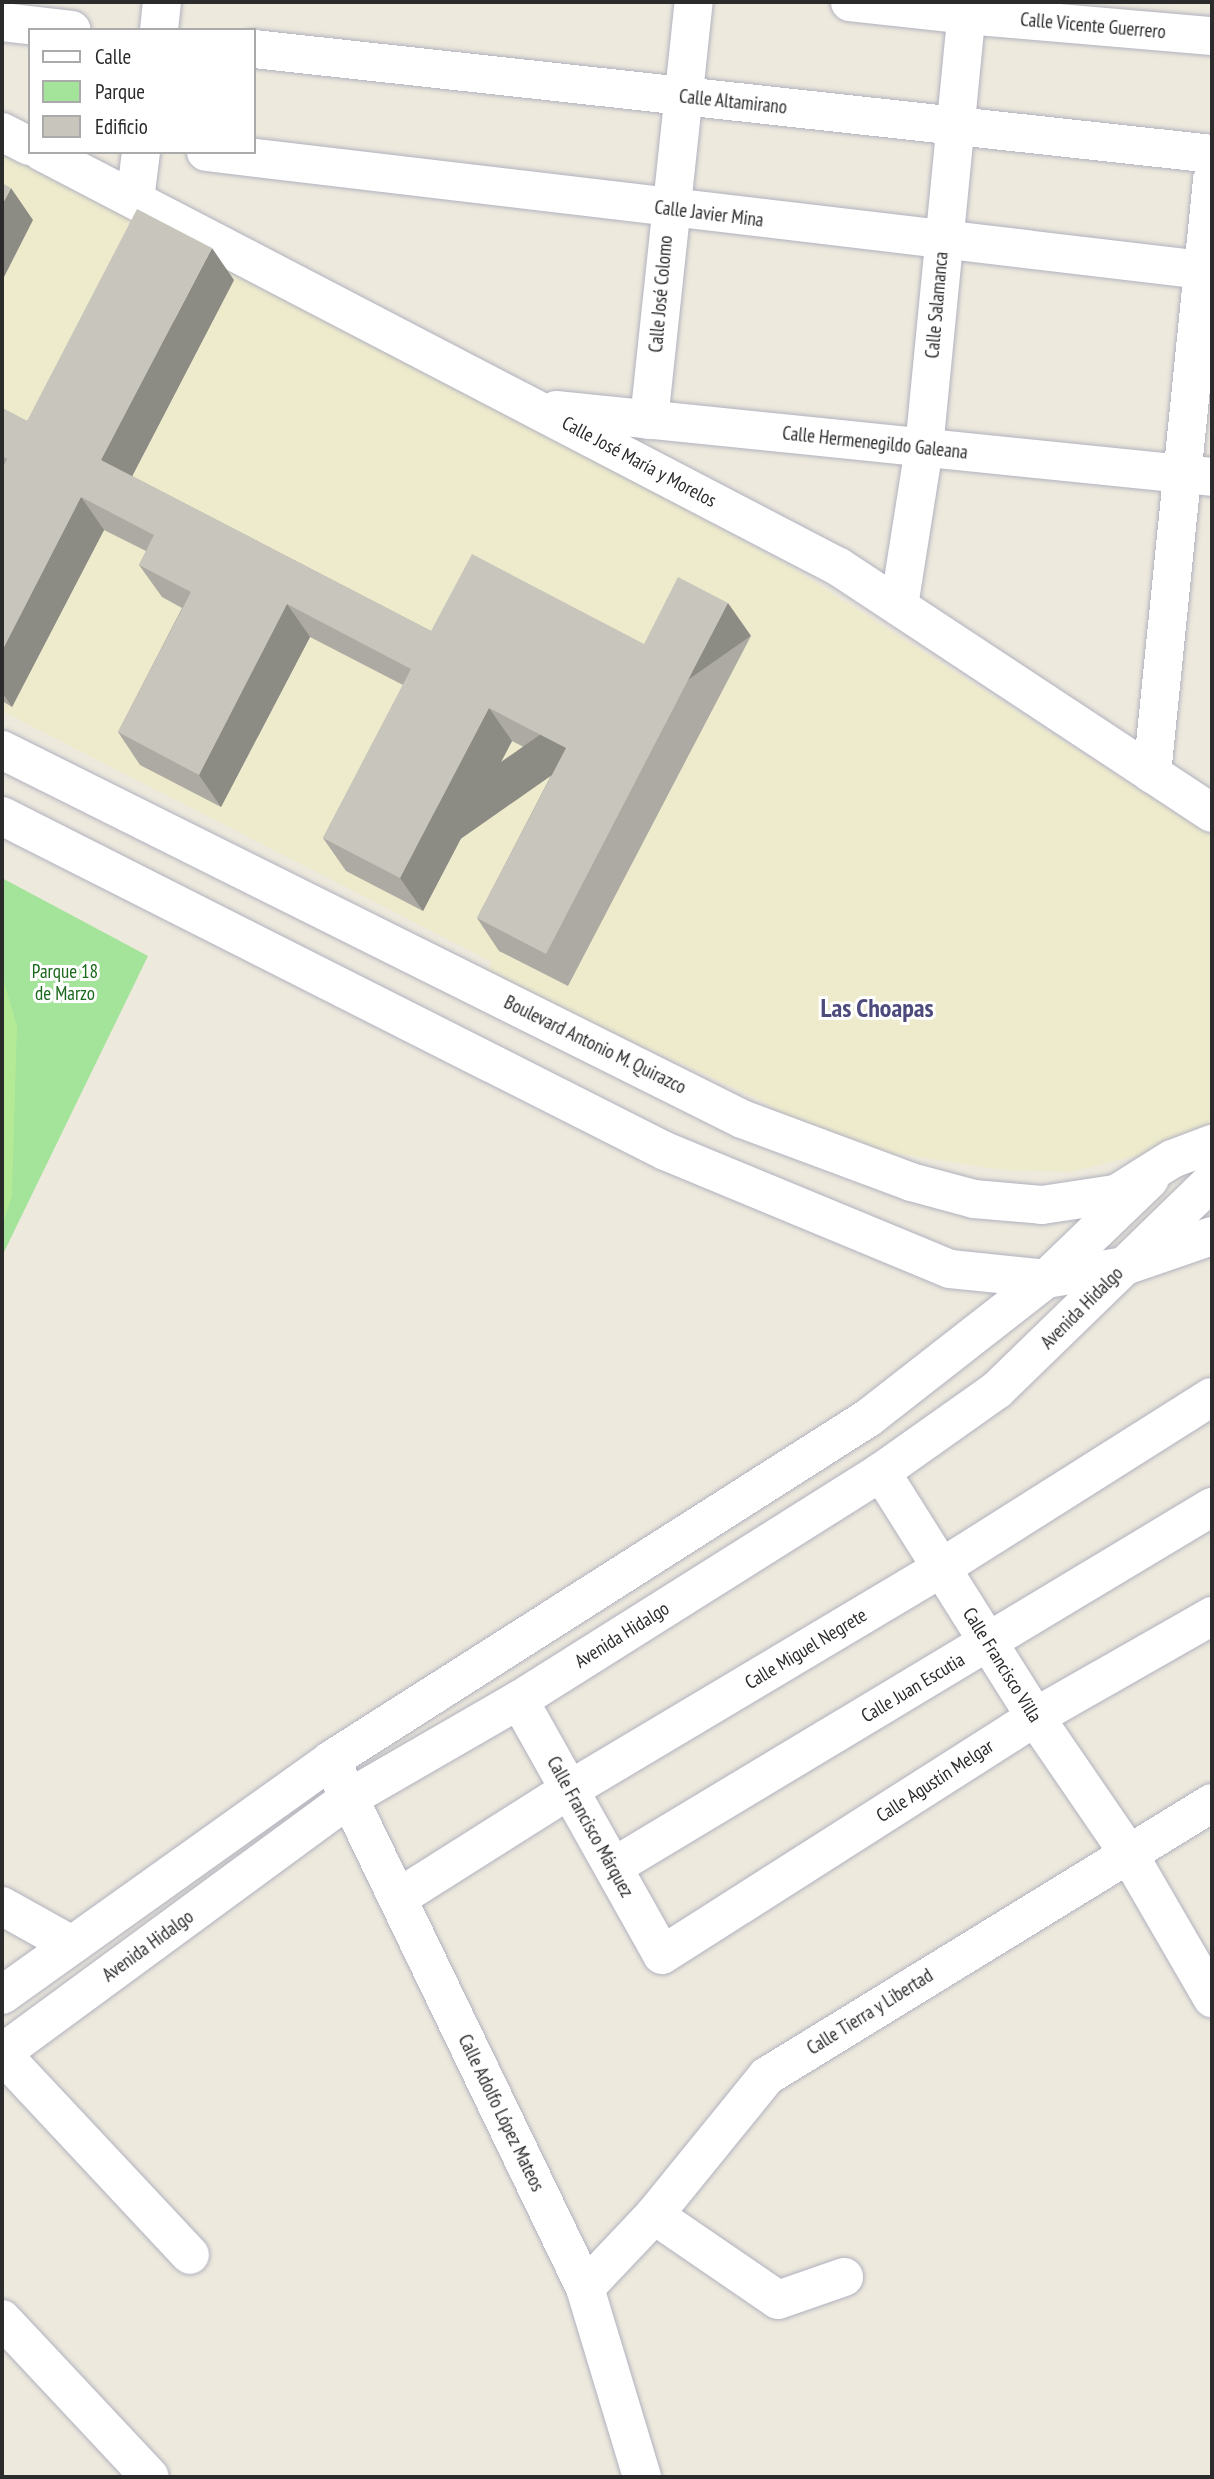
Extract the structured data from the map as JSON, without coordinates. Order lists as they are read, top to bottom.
{
  "streets": {
    "street": [
      "Calle Vicente Guerrero",
      "Calle Altamirano",
      "Calle Javier Mina",
      "Calle José Colomo",
      "Calle Salamanca",
      "Calle Hermenegildo Galeana",
      "Calle José María y Morelos",
      "Boulevard Antonio M. Quirazco",
      "Avenida Hidalgo",
      "Calle Miguel Negrete",
      "Calle Francisco Villa",
      "Calle Juan Escutia",
      "Calle Agustín Melgar",
      "Calle Francisco Márquez",
      "Calle Tierra y Libertad",
      "Calle Adolfo López Mateos"
    ]
  },
  "crossings": [
    ["Calle Vicente Guerrero", "Calle Salamanca"],
    ["Calle Altamirano", "Calle José Colomo"],
    ["Calle Altamirano", "Calle Salamanca"],
    ["Calle Javier Mina", "Calle José Colomo"],
    ["Calle Javier Mina", "Calle Salamanca"],
    ["Calle José Colomo", "Calle Hermenegildo Galeana"],
    ["Calle Salamanca", "Calle Hermenegildo Galeana"],
    ["Calle Salamanca", "Calle José María y Morelos"],
    ["Calle Hermenegildo Galeana", "Calle José María y Morelos"],
    ["Avenida Hidalgo", "Calle Francisco Villa"],
    ["Avenida Hidalgo", "Calle Francisco Márquez"],
    ["Avenida Hidalgo", "Calle Adolfo López Mateos"],
    ["Calle Miguel Negrete", "Calle Francisco Villa"],
    ["Calle Miguel Negrete", "Calle Francisco Márquez"],
    ["Calle Miguel Negrete", "Calle Adolfo López Mateos"],
    ["Calle Francisco Villa", "Calle Juan Escutia"],
    ["Calle Francisco Villa", "Calle Agustín Melgar"],
    ["Calle Francisco Villa", "Calle Tierra y Libertad"],
    ["Calle Juan Escutia", "Calle Francisco Márquez"],
    ["Calle Agustín Melgar", "Calle Francisco Márquez"],
    ["Calle Tierra y Libertad", "Calle Adolfo López Mateos"]
  ],
  "districts": ["Las Choapas"],
  "parks": ["Parque 18 de Marzo"],
  "legend": ["Calle", "Parque", "Edificio"]
}
